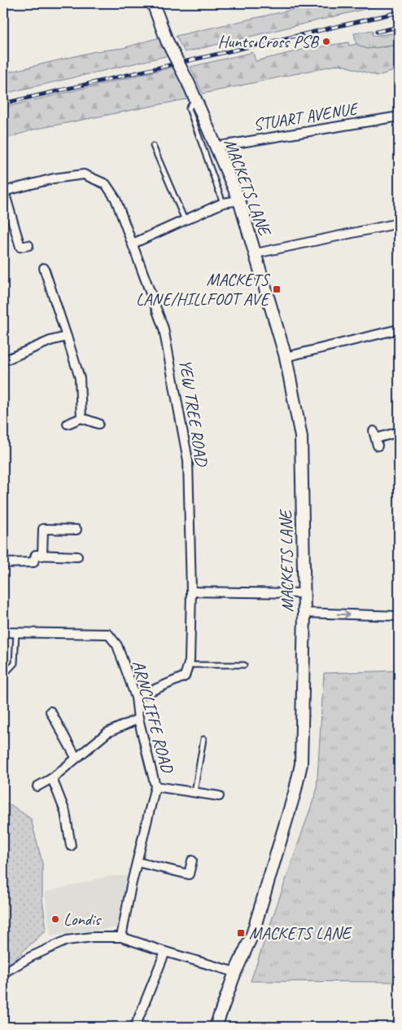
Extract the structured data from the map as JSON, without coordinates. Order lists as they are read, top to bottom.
{
  "streets": {
    "street": [
      "STUART AVENUE",
      "MACKETS LANE",
      "YEW TREE ROAD",
      "ARNCLIFFE ROAD"
    ]
  },
  "crossings": [
    ["STUART AVENUE", "MACKETS LANE"]
  ],
  "places": {
    "other": ["Hunts Cross PSB", "Londis"],
    "transit": ["MACKETS LANE/HILLFOOT AVE", "MACKETS LANE"]
  }
}
